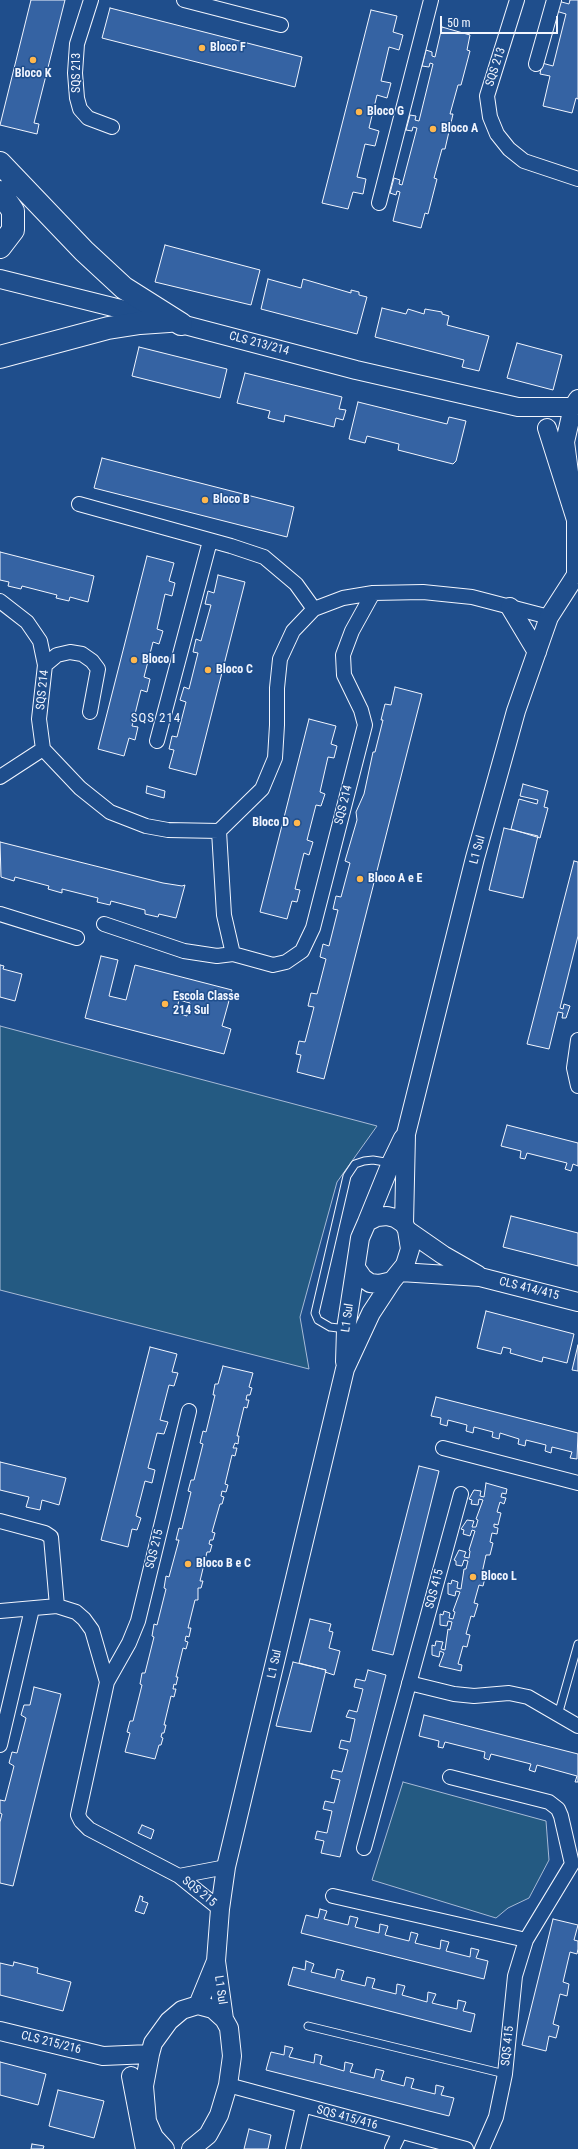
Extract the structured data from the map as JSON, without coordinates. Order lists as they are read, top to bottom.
{
  "streets": {
    "street": [
      "SQS 213",
      "CLS 213/214",
      "SQS 214",
      "L1 Sul",
      "CLS 414/415",
      "SQS 215",
      "SQS 415",
      "CLS 215/216",
      "SQS 415/416"
    ]
  },
  "crossings": [
    ["CLS 213/214", "L1 Sul"],
    ["L1 Sul", "CLS 414/415"],
    ["L1 Sul", "SQS 215"],
    ["L1 Sul", "SQS 415/416"]
  ],
  "districts": ["SQS 214"],
  "places": [
    "Bloco F",
    "Bloco K",
    "Bloco G",
    "Bloco A",
    "Bloco B",
    "Bloco I",
    "Bloco C",
    "Bloco D",
    "Bloco A e E",
    "Escola Classe 214 Sul",
    "Bloco B e C",
    "Bloco L"
  ],
  "scale_bar": "50 m"
}
